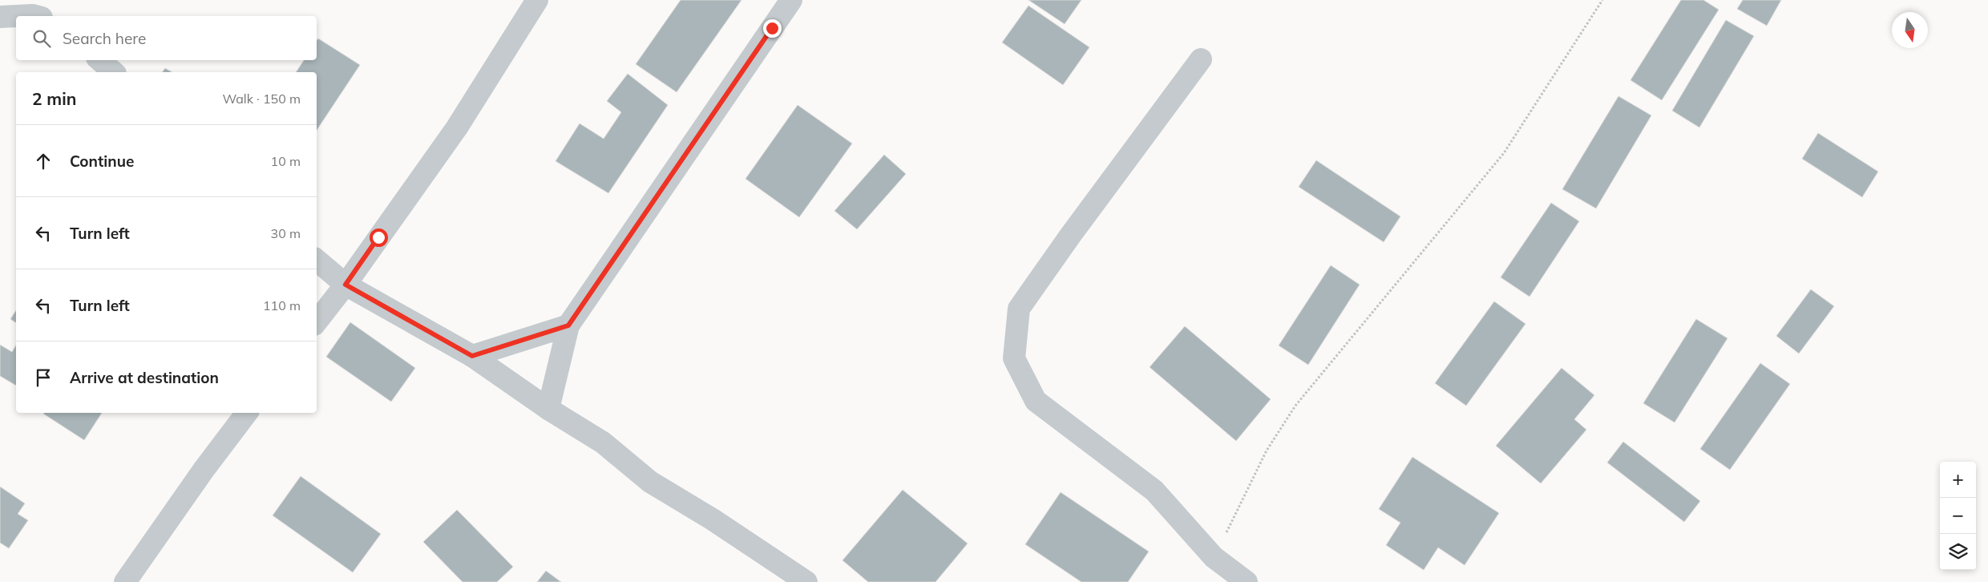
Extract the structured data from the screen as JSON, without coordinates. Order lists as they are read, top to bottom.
{
  "north": "bottom",
  "page": {
    "search": "Search here",
    "heading": ["2 min", "Walk · 150 m"],
    "list": [
      ["Continue", "10 m"],
      ["Turn left", "30 m"],
      ["Turn left", "110 m"],
      "Arrive at destination"
    ],
    "map_buttons": ["+", "−"]
  }
}
